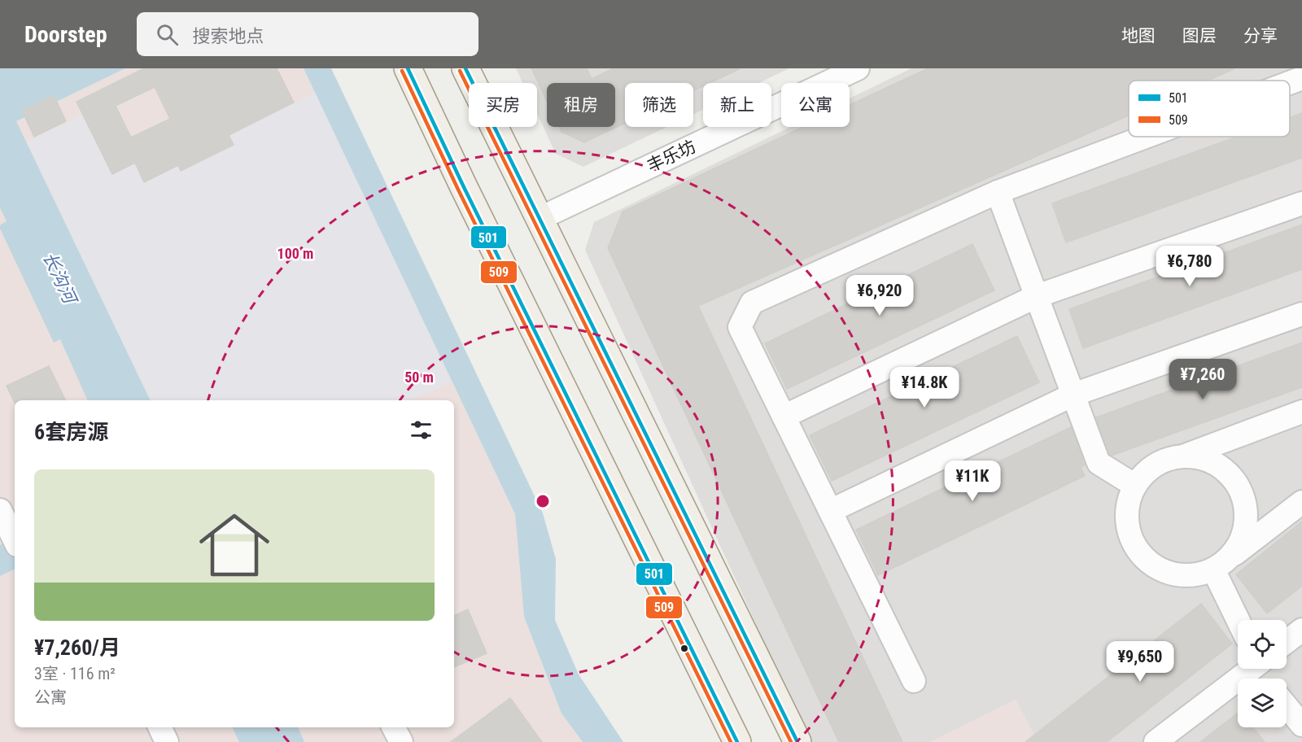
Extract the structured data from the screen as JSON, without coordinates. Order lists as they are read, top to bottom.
{
  "streets": {
    "street": ["丰乐坊"]
  },
  "water": ["长沟河"],
  "lines": ["transit line 501", "transit line 509"],
  "legend": ["501", "509"],
  "page": {
    "header": "Doorstep",
    "search": "搜索地点",
    "nav": ["地图", "图层", "分享"],
    "chip": [
      "买房",
      "租房",
      "筛选",
      "新上",
      "公寓"
    ],
    "price": [
      "¥6,780",
      "¥6,920",
      "¥7,260",
      "¥14.8K",
      "¥11K",
      "¥9,650"
    ],
    "heading": "6套房源",
    "list": [
      {
        "name": "¥7,260/月",
        "note": "3室 · 116 m² · 公寓"
      }
    ]
  },
  "rings": ["100 m", "50 m"]
}
